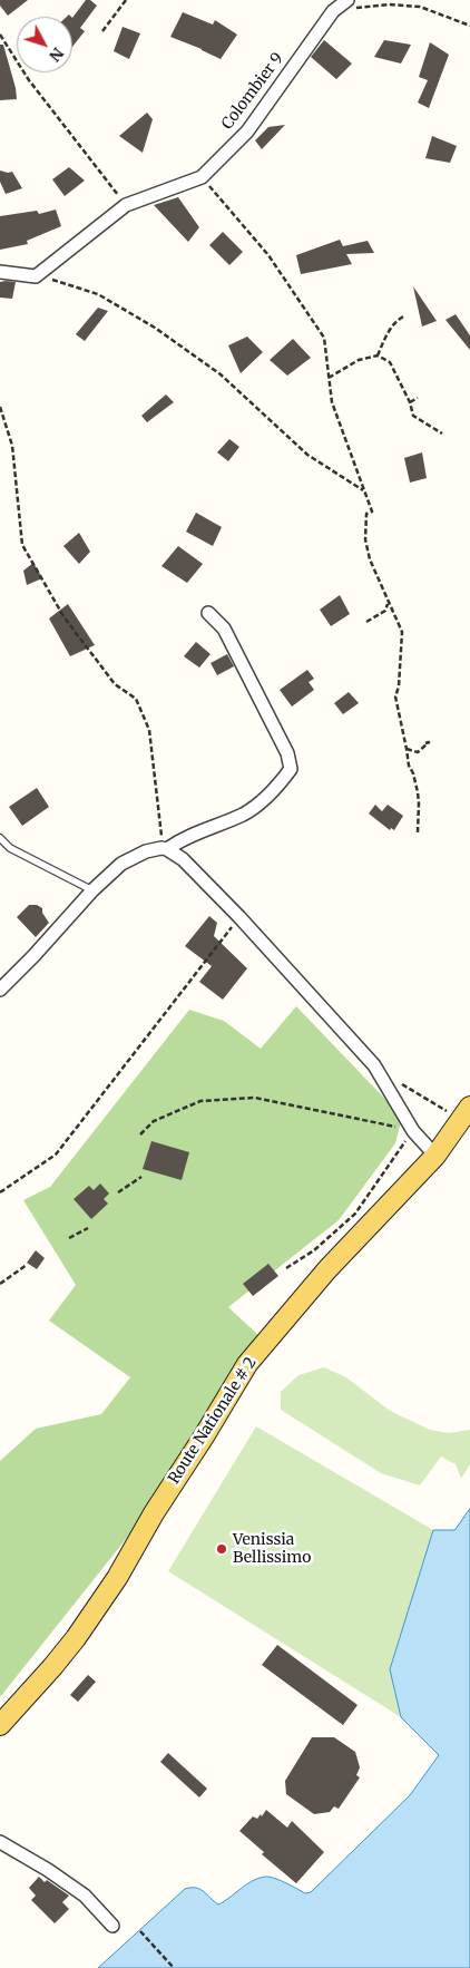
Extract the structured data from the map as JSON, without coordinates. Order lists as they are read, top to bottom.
{
  "streets": {
    "main road": ["Route Nationale # 2"],
    "street": ["Colombier 9"]
  },
  "places": ["Venissia Bellissimo"],
  "north": "bottom right"
}
